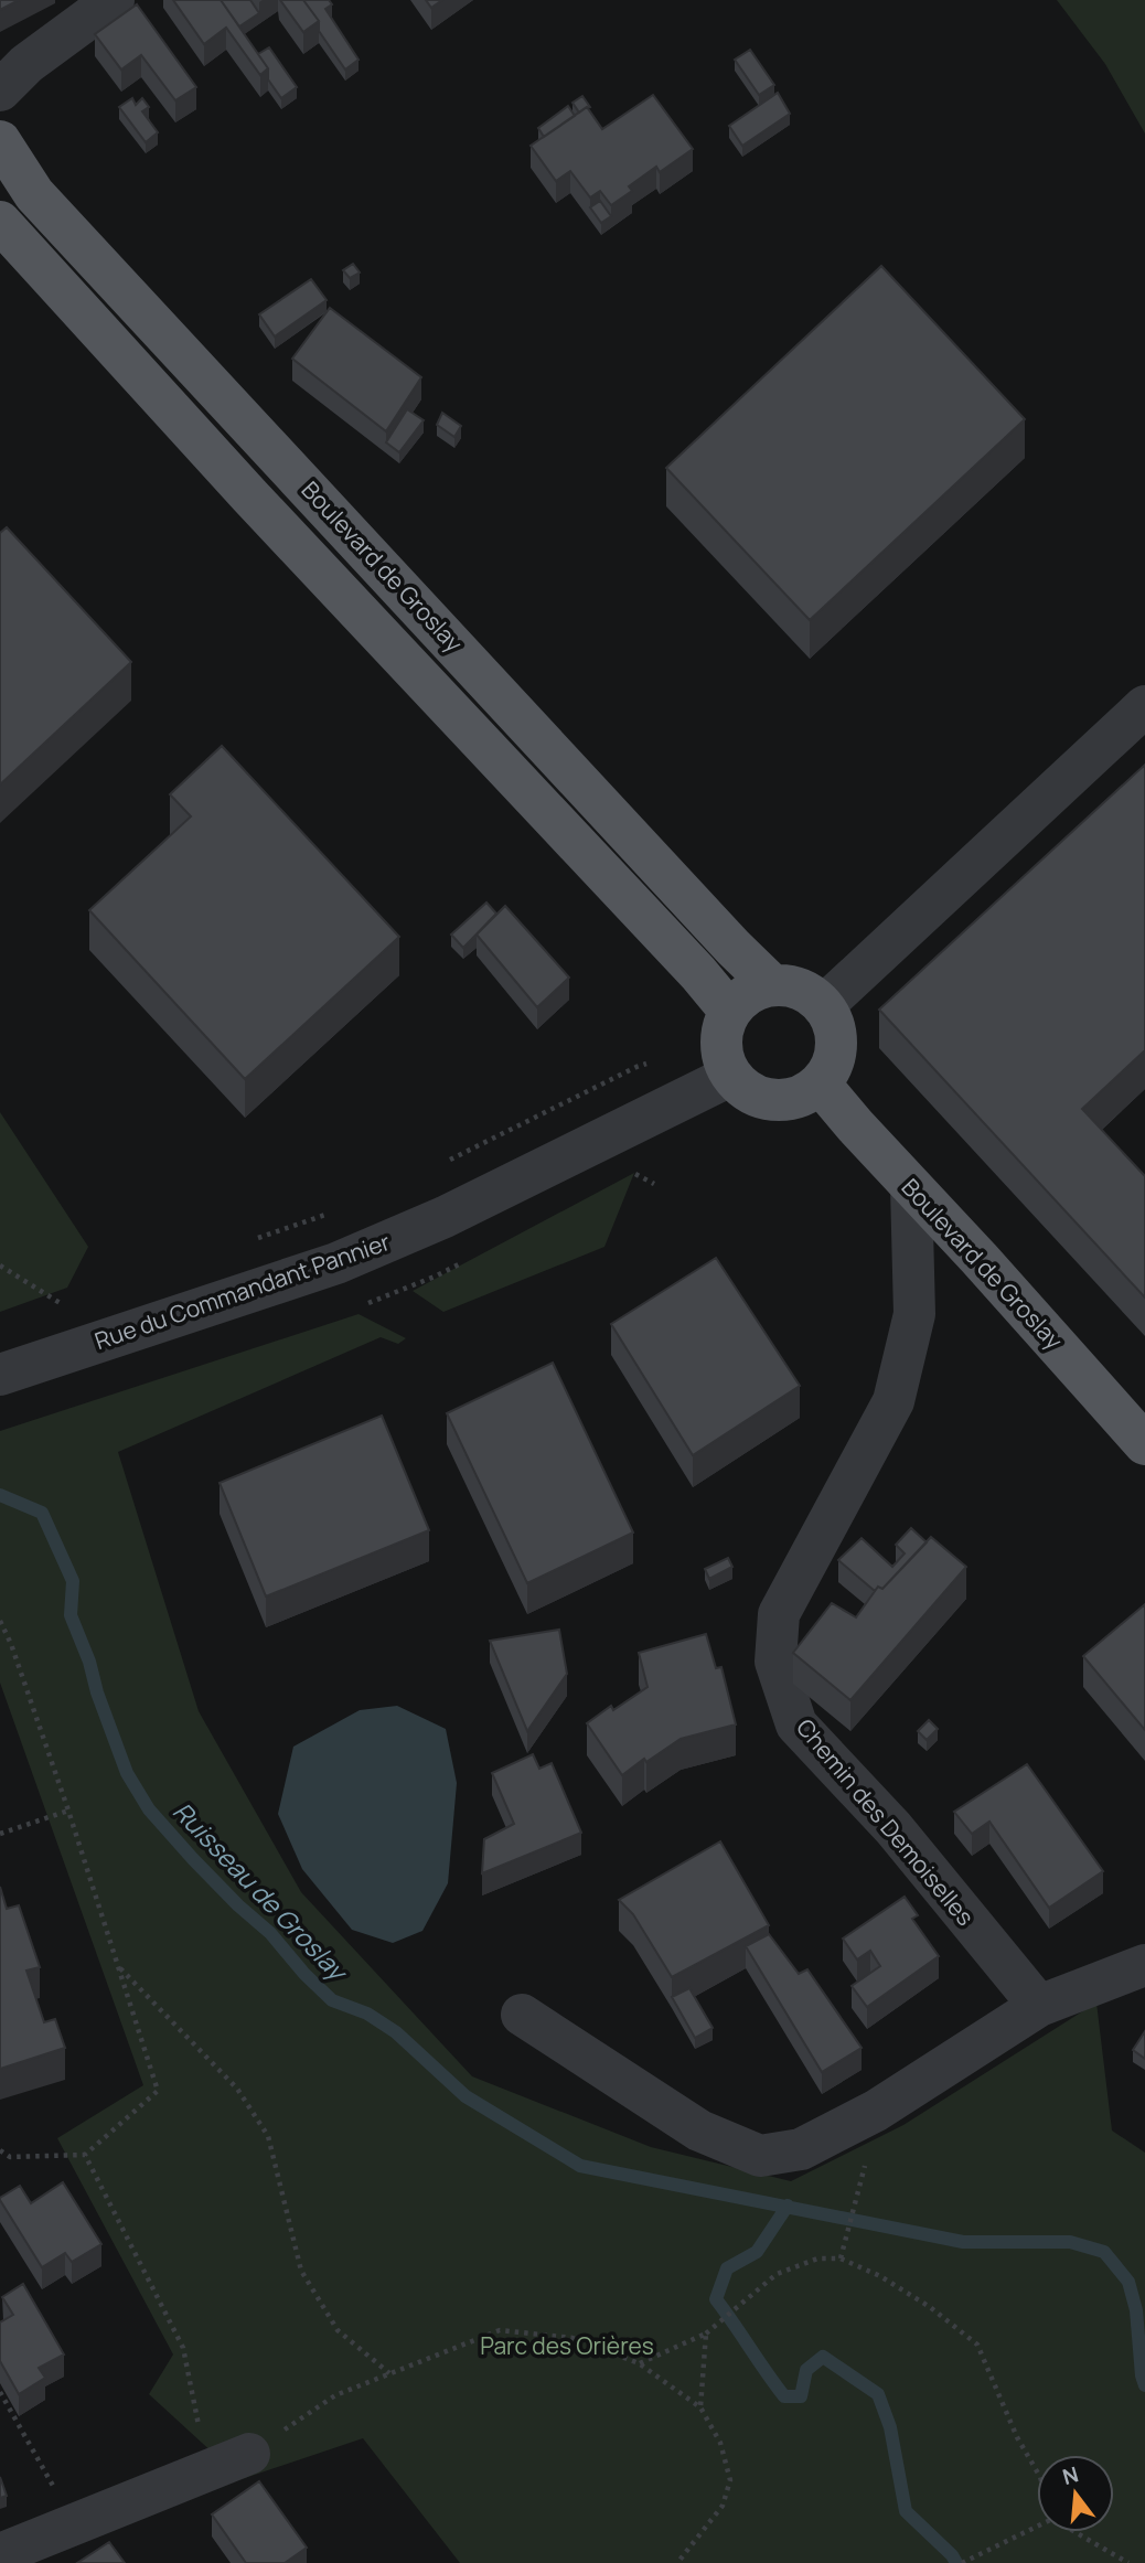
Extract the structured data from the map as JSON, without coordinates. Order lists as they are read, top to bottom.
{
  "streets": {
    "main road": ["Boulevard de Groslay"],
    "street": ["Rue du Commandant Pannier", "Chemin des Demoiselles"]
  },
  "crossings": [
    ["Boulevard de Groslay", "Rue du Commandant Pannier"],
    ["Boulevard de Groslay", "Chemin des Demoiselles"]
  ],
  "water": ["Ruisseau de Groslay"],
  "parks": ["Parc des Orières"],
  "north": "top"
}
